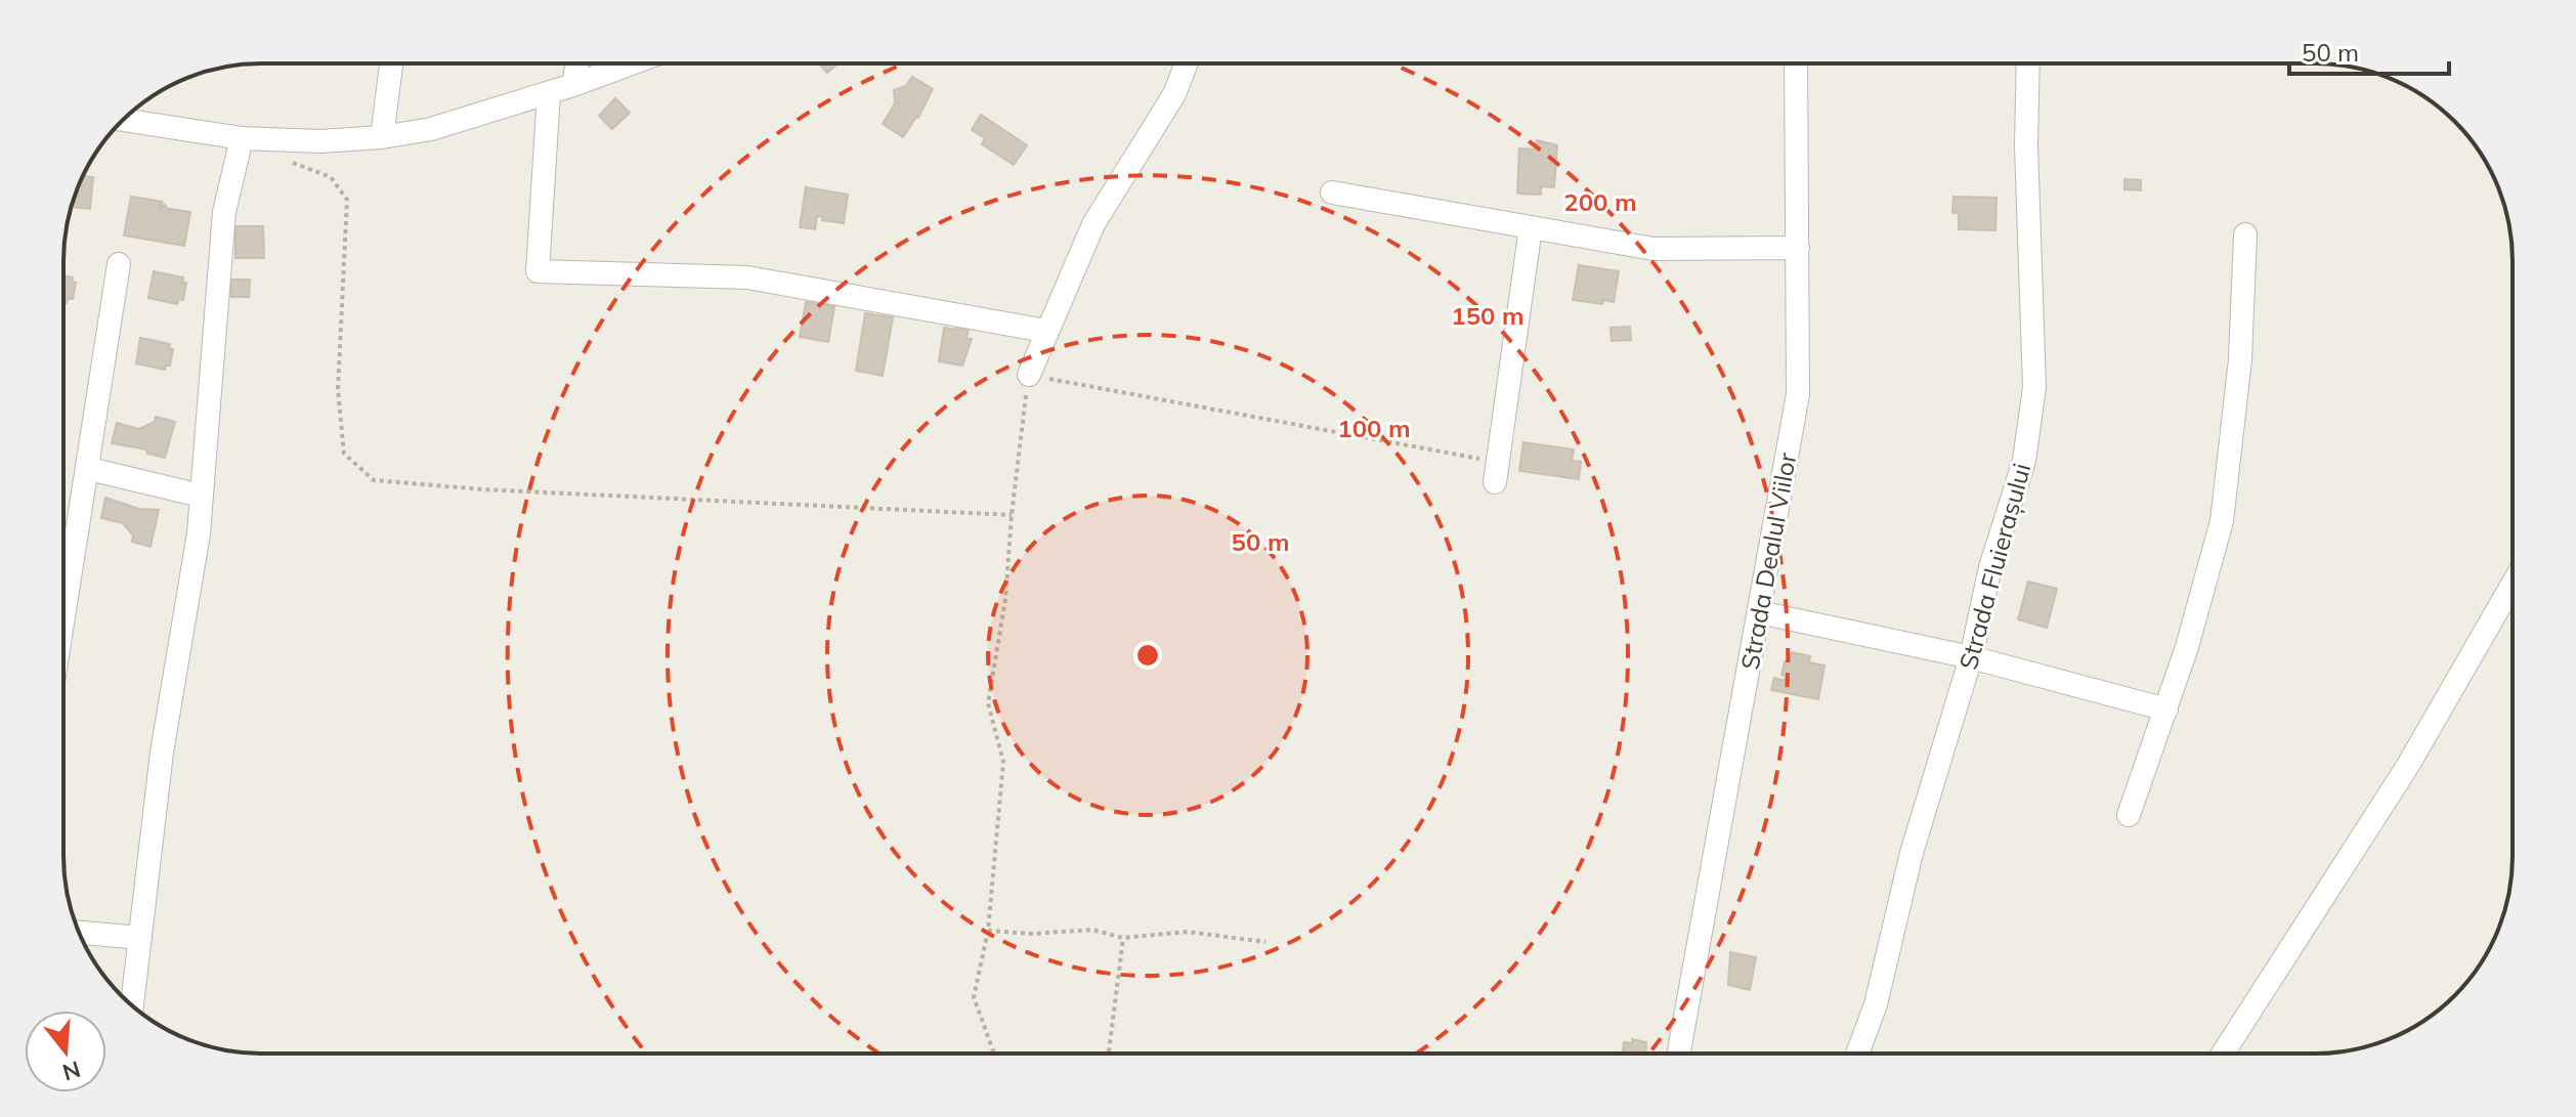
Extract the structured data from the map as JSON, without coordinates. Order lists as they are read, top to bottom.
{
  "streets": {
    "street": ["Strada Dealul Viilor", "Strada Fluierașului"]
  },
  "scale_bar": "50 m",
  "north": "bottom",
  "rings": [
    "200 m",
    "150 m",
    "100 m",
    "50 m"
  ]
}
